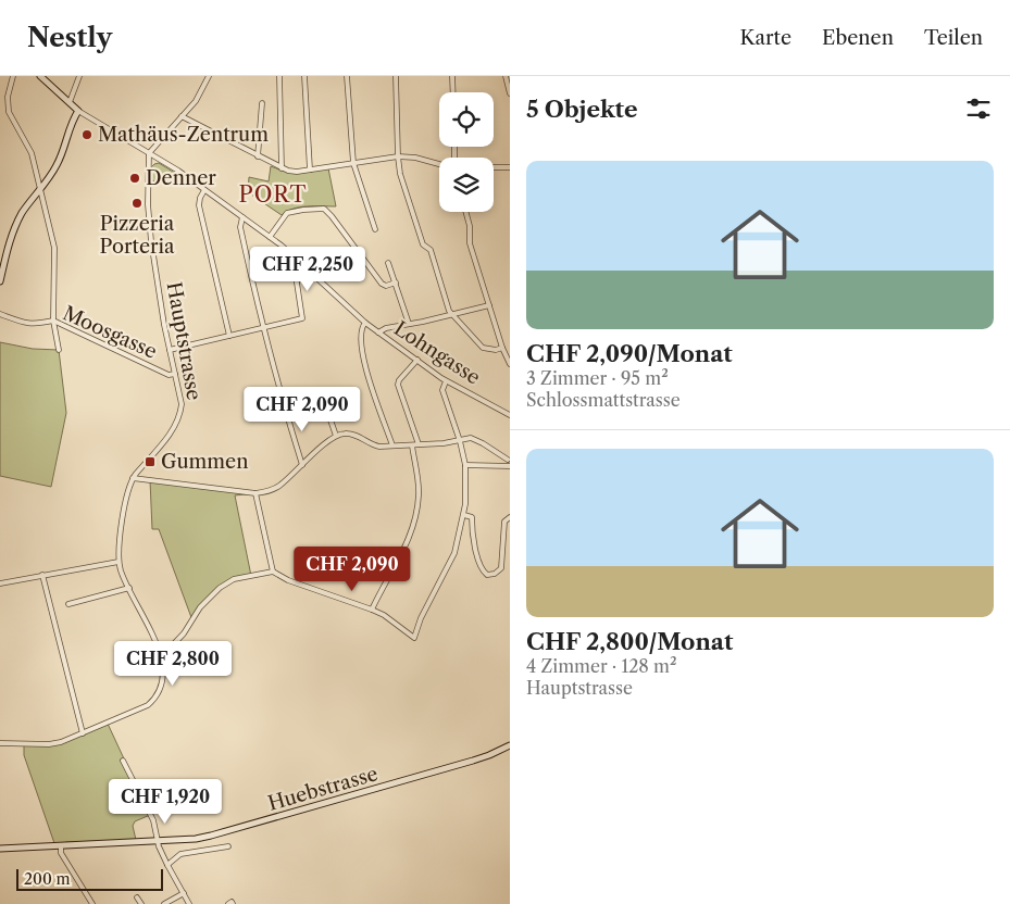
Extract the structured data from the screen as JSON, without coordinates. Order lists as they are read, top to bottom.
{
  "streets": {
    "main road": ["Lohngasse", "Huebstrasse"],
    "street": ["Moosgasse", "Hauptstrasse"]
  },
  "crossings": [
    ["Moosgasse", "Hauptstrasse"],
    ["Hauptstrasse", "Lohngasse"]
  ],
  "districts": ["PORT"],
  "places": {
    "other": ["Mathäus-Zentrum", "Denner", "Pizzeria Porteria"],
    "transit": ["Gummen"]
  },
  "scale_bar": "200 m",
  "page": {
    "header": "Nestly",
    "nav": ["Karte", "Ebenen", "Teilen"],
    "heading": "5 Objekte",
    "list": [
      {
        "name": "CHF 2,090/Monat",
        "note": "3 Zimmer · 95 m² · Schlossmattstrasse"
      },
      {
        "name": "CHF 2,800/Monat",
        "note": "4 Zimmer · 128 m² · Hauptstrasse"
      }
    ],
    "price": [
      "CHF 2,250",
      "CHF 2,090",
      "CHF 2,090",
      "CHF 2,800",
      "CHF 1,920"
    ],
    "scale": "200 m"
  }
}
